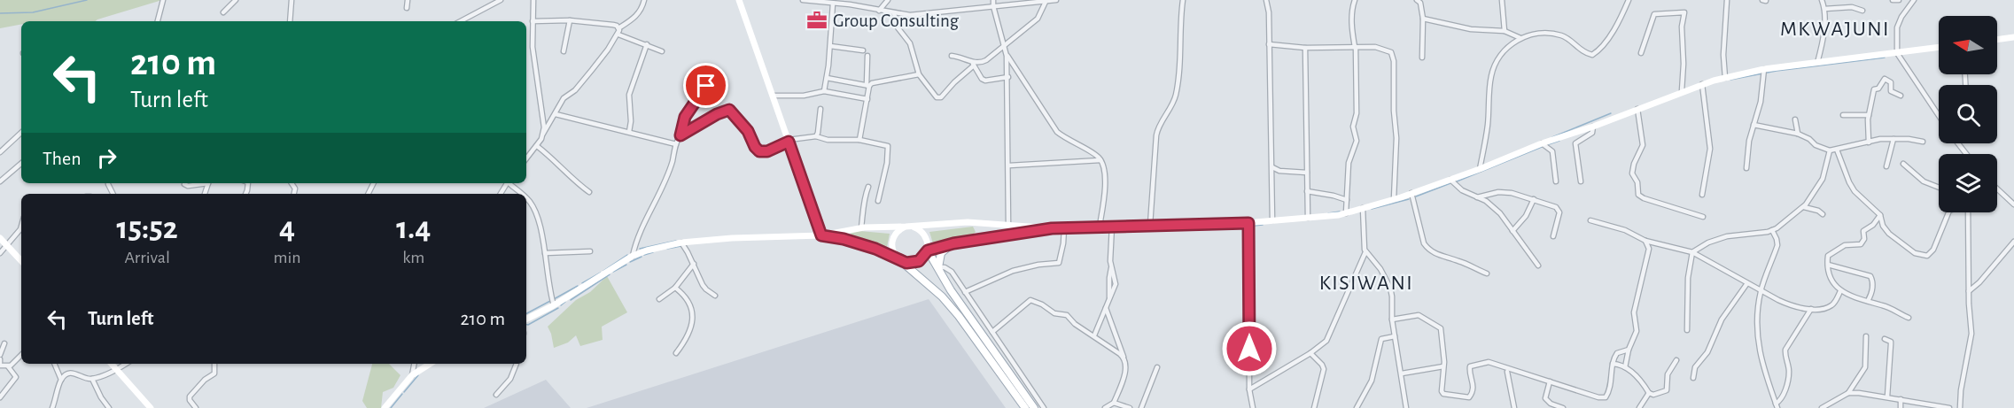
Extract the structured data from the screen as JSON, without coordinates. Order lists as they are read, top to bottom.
{
  "districts": ["MKWAJUNI", "KISIWANI"],
  "places": {
    "office": ["Group Consulting"]
  },
  "north": "left",
  "page": {
    "turn": ["210 m", "Turn left"],
    "then": "Then",
    "eta": [
      "15:52",
      "Arrival",
      "4",
      "min",
      "1.4",
      "km"
    ],
    "list": [
      {
        "name": "Turn left",
        "value": "210 m"
      }
    ]
  }
}
